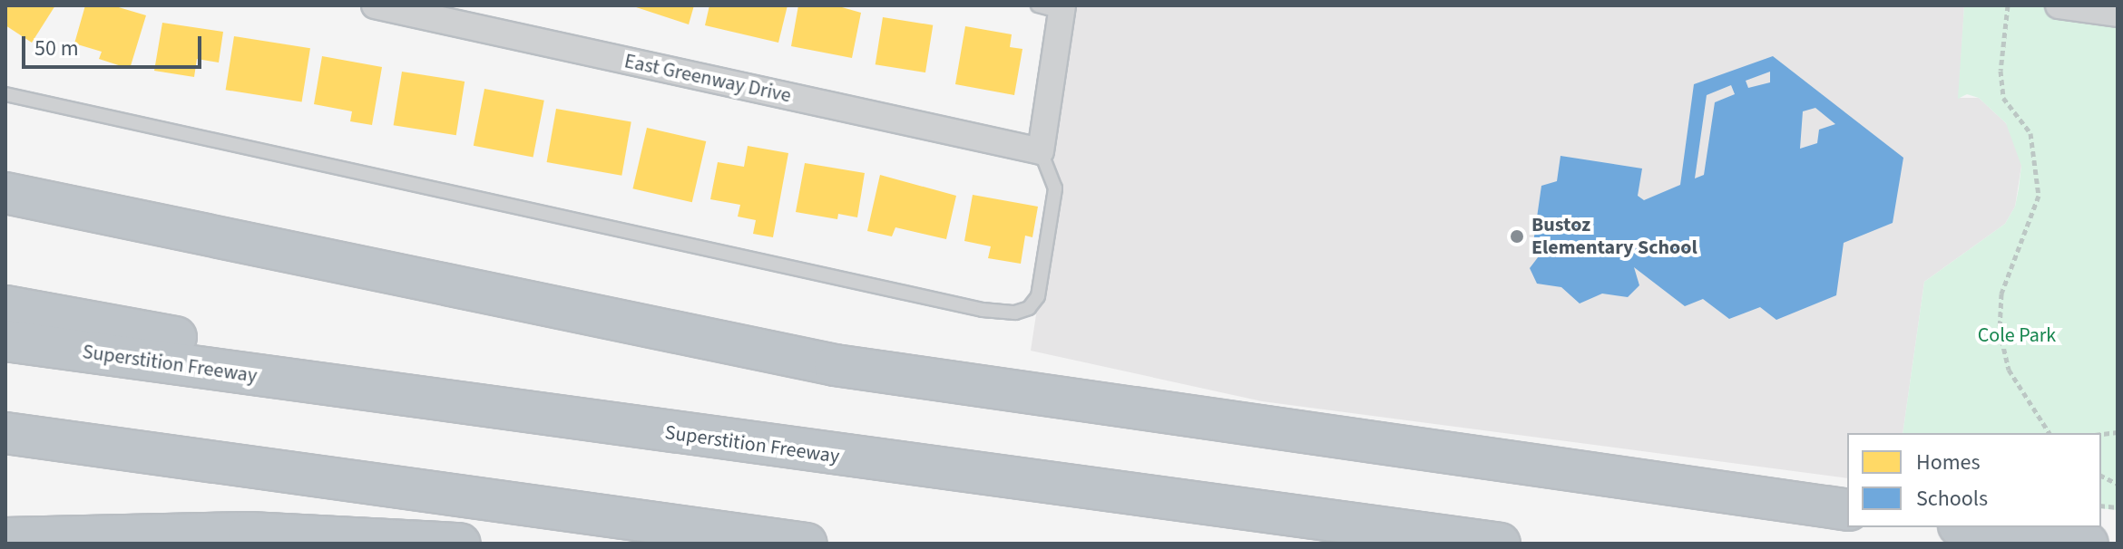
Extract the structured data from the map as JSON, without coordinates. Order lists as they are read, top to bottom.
{
  "streets": {
    "highway": ["Superstition Freeway"],
    "street": ["East Greenway Drive"]
  },
  "parks": ["Cole Park"],
  "places": ["Bustoz Elementary School"],
  "legend": ["Homes", "Schools"],
  "scale_bar": "50 m"
}
